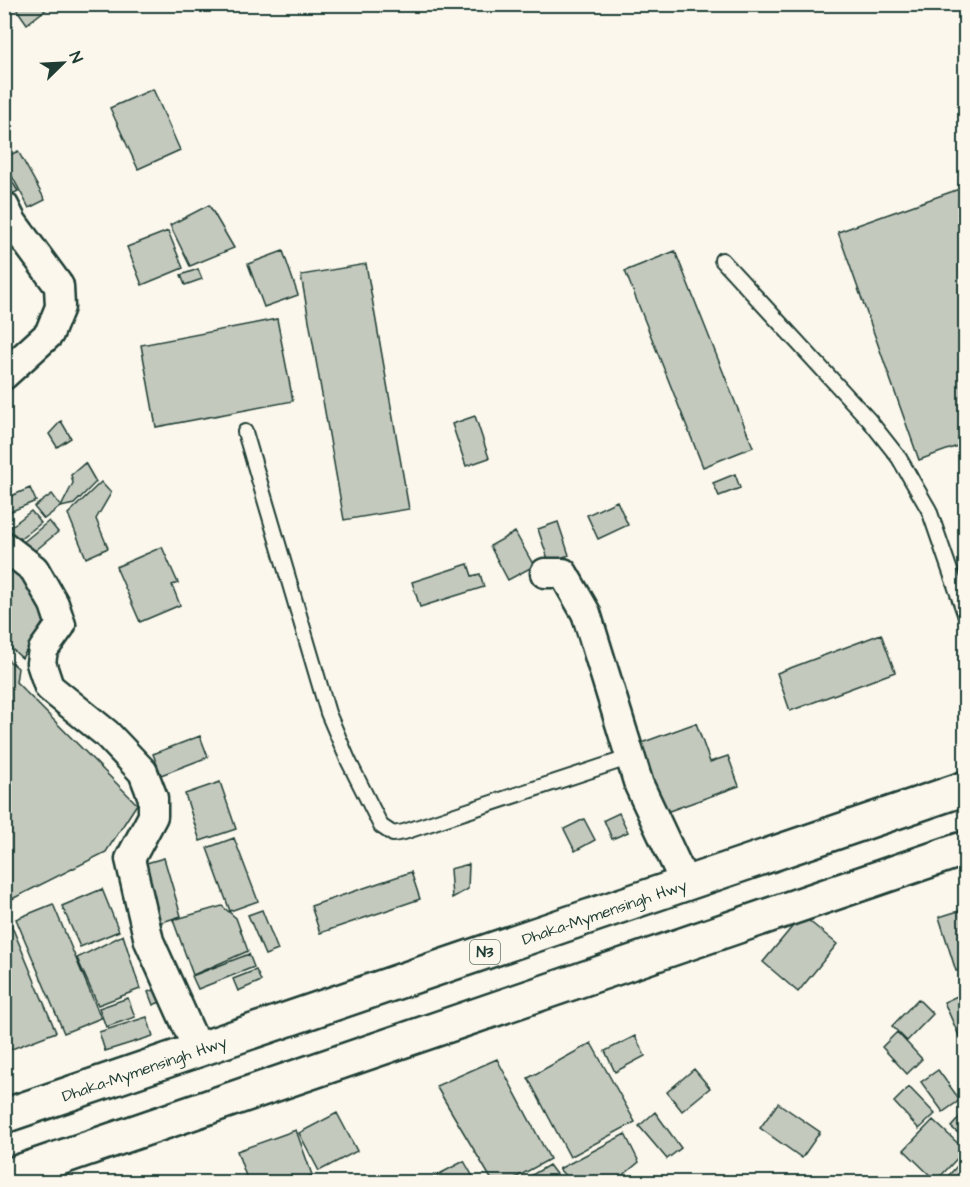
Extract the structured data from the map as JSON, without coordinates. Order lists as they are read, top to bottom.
{
  "streets": {
    "highway": ["Dhaka-Mymensingh Hwy", "N3"]
  },
  "north": "top right"
}
